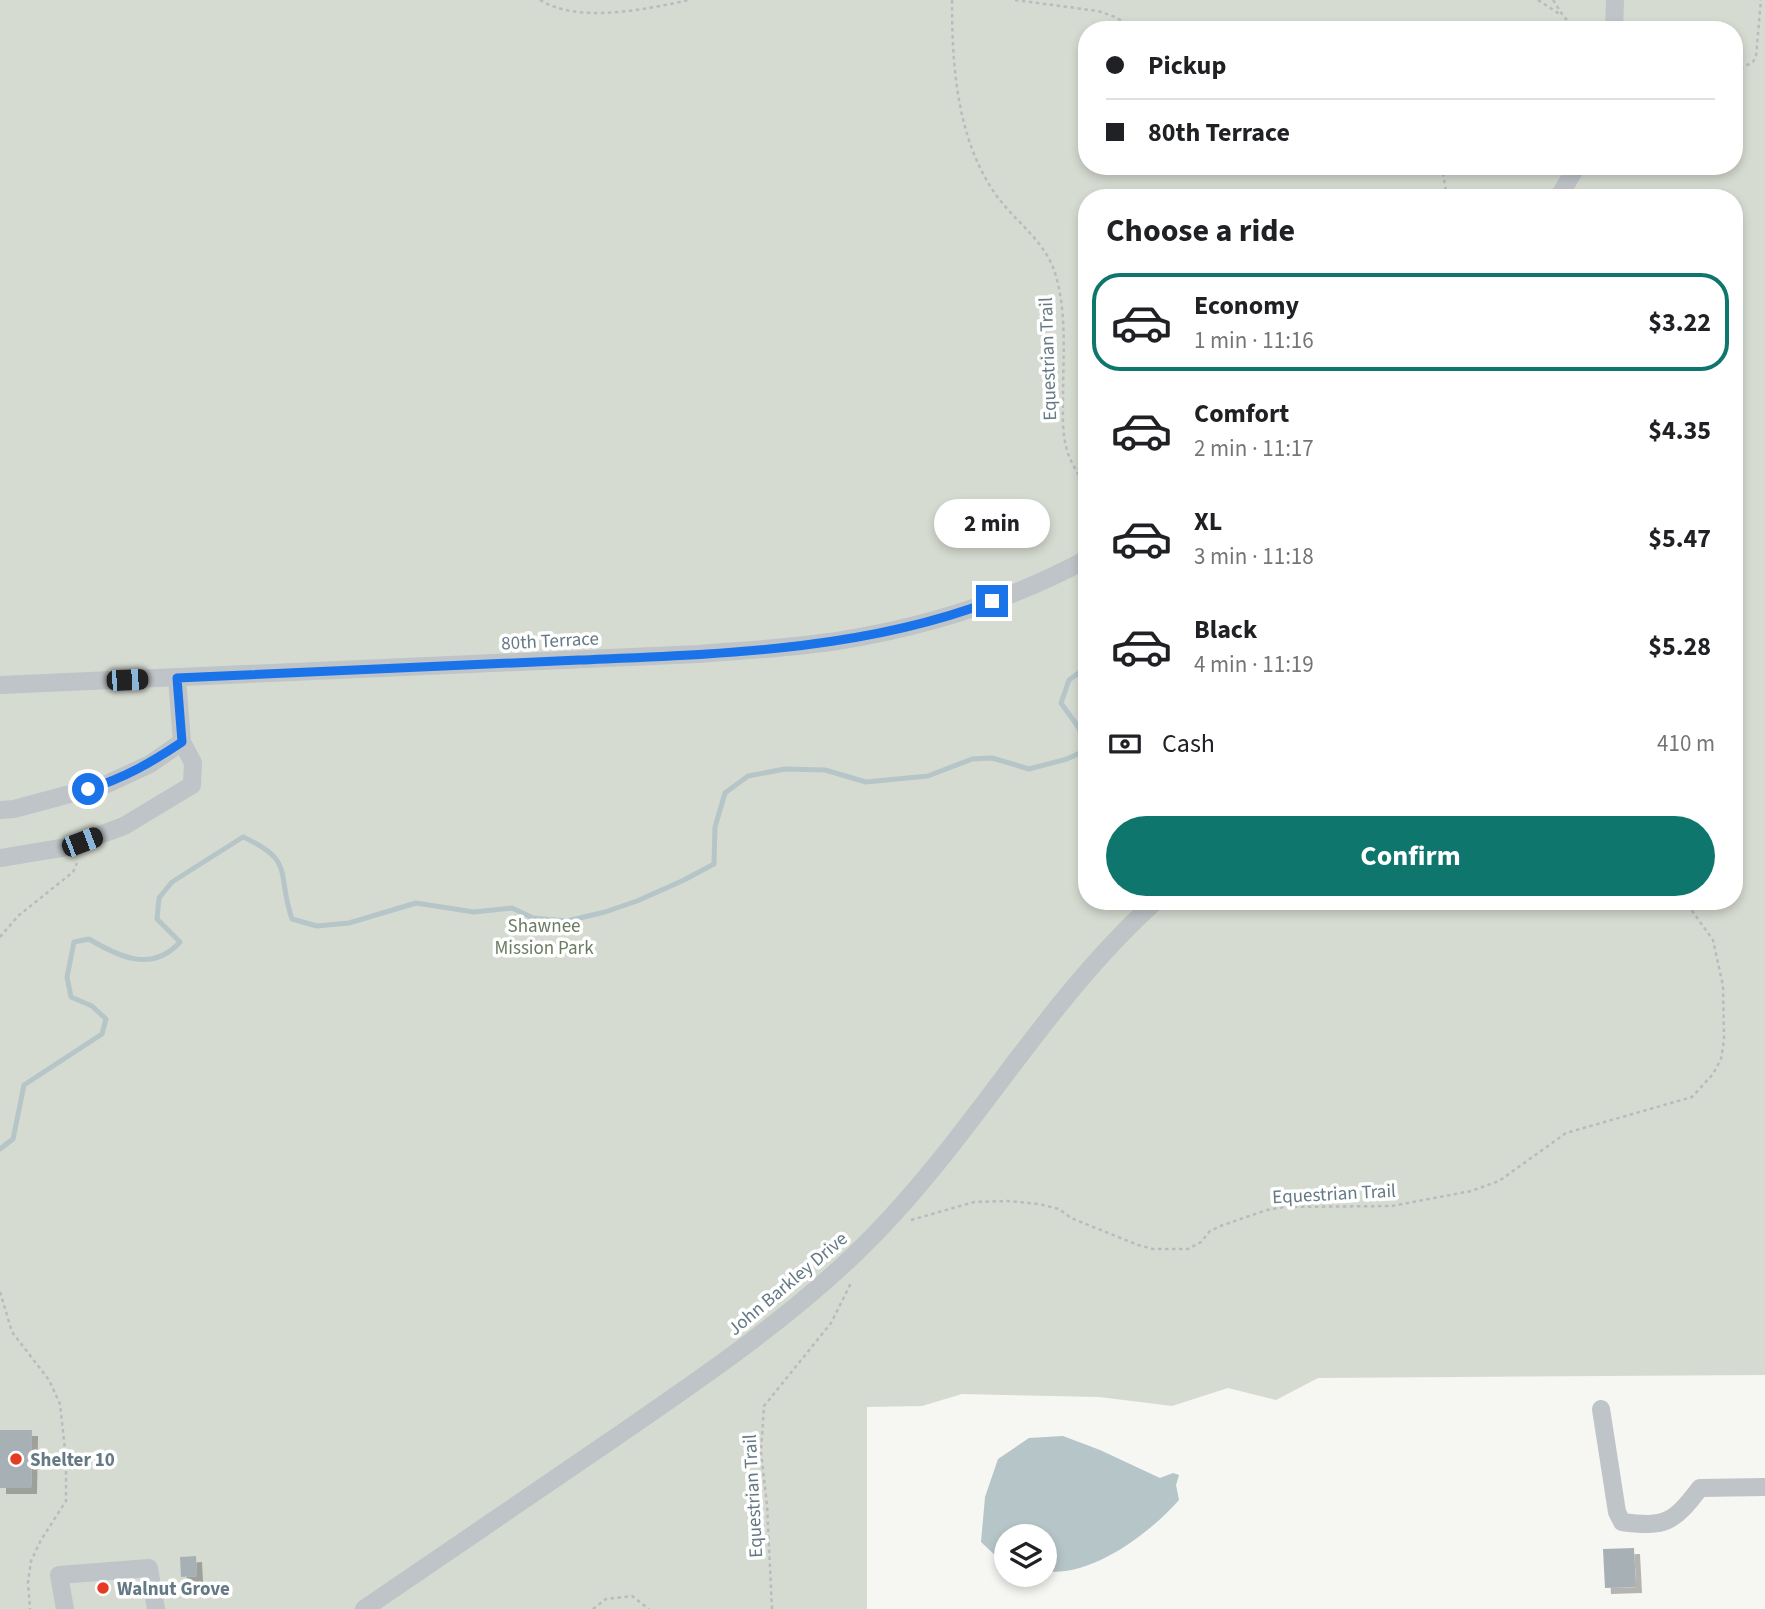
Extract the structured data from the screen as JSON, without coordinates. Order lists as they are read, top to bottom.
{
  "streets": {
    "street": ["80th Terrace", "John Barkley Drive"],
    "path": ["Equestrian Trail"]
  },
  "parks": ["Shawnee Mission Park"],
  "places": ["Shelter 10", "Walnut Grove"],
  "page": {
    "banner": ["Pickup", "80th Terrace"],
    "heading": "Choose a ride",
    "list": [
      {
        "name": "Economy",
        "note": "1 min · 11:16",
        "value": "$3.22"
      },
      {
        "name": "Comfort",
        "note": "2 min · 11:17",
        "value": "$4.35"
      },
      {
        "name": "XL",
        "note": "3 min · 11:18",
        "value": "$5.47"
      },
      {
        "name": "Black",
        "note": "4 min · 11:19",
        "value": "$5.28"
      }
    ],
    "bubble": "2 min",
    "pay": ["Cash", "410 m"],
    "buttons": "Confirm"
  }
}
